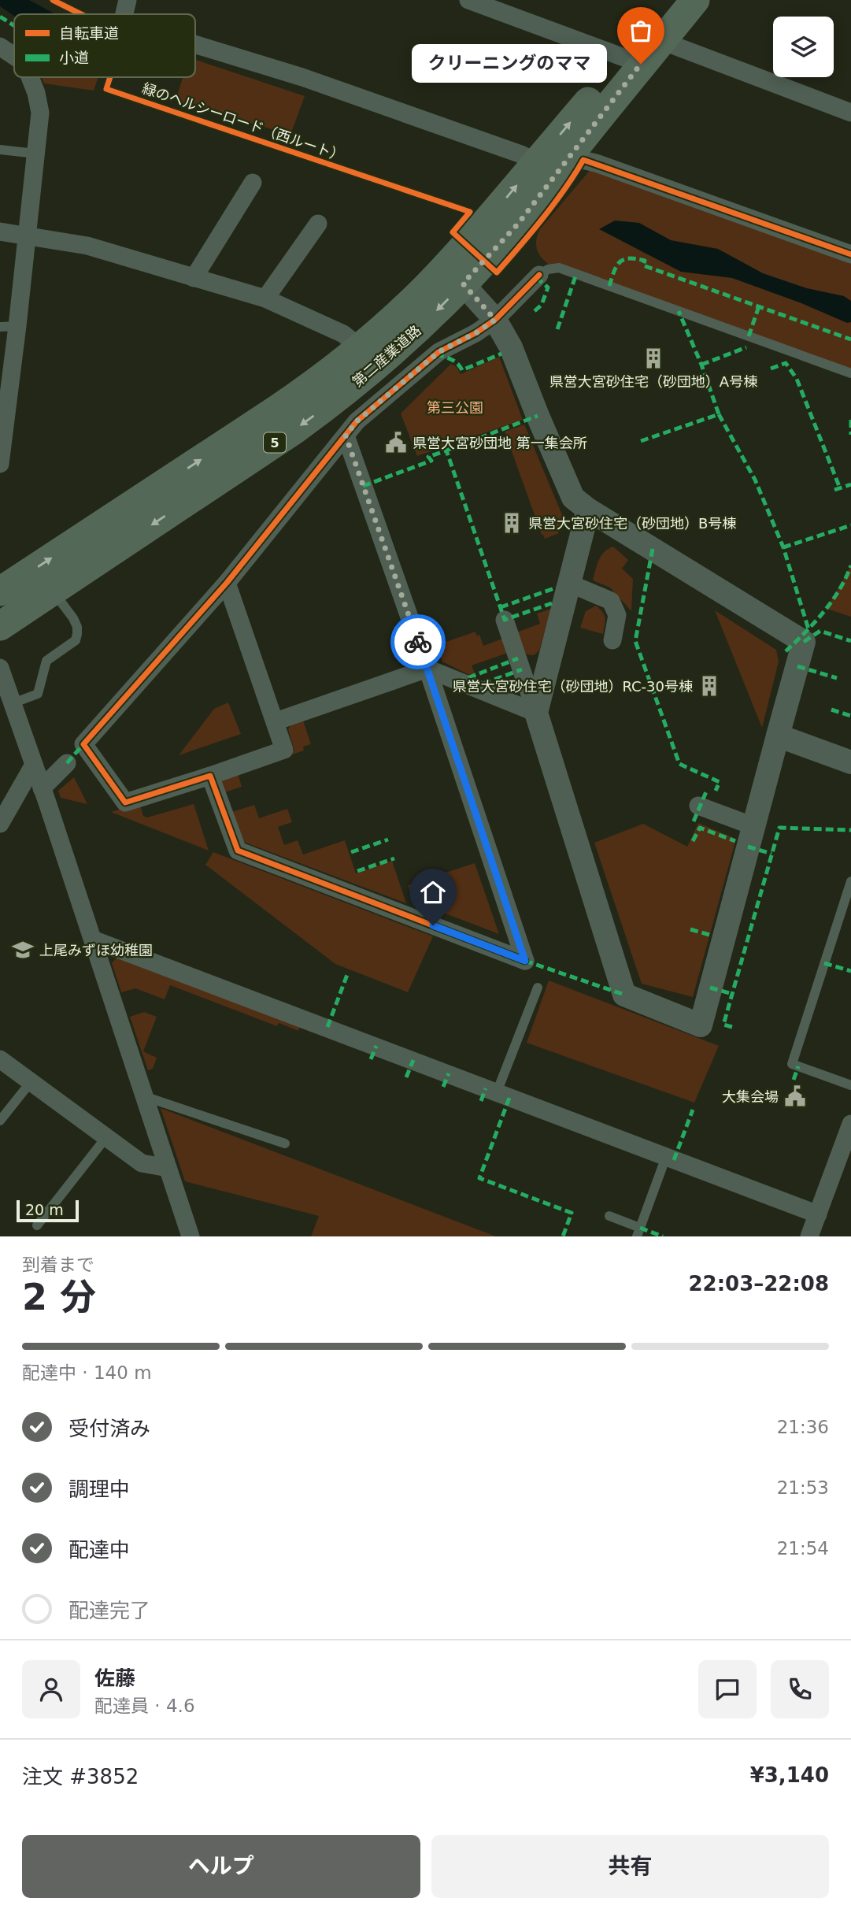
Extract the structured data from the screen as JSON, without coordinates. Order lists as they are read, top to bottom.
{
  "streets": {
    "main road": ["第二産業道路", "5"],
    "cycle path": ["緑のヘルシーロード（西ルート）"]
  },
  "parks": ["第三公園"],
  "places": {
    "other": ["クリーニングのママ"],
    "building": ["県営大宮砂住宅（砂団地）A号棟", "県営大宮砂住宅（砂団地）B号棟", "県営大宮砂住宅（砂団地）RC-30号棟"],
    "public building": ["県営大宮砂団地 第一集会所", "大集会場"],
    "school or university": ["上尾みずほ幼稚園"]
  },
  "legend": ["自転車道", "小道"],
  "scale_bar": "20 m",
  "page": {
    "bubble": "クリーニングのママ",
    "scale": "20 m",
    "heading": ["2 分", "到着まで", "22:03–22:08"],
    "panel": [
      "佐藤",
      "配達員 · 4.6",
      "注文 #3852",
      "¥3,140"
    ],
    "bar": "配達中 · 140 m",
    "list": [
      ["受付済み", "21:36"],
      ["調理中", "21:53"],
      ["配達中", "21:54"],
      "配達完了"
    ],
    "buttons": ["ヘルプ", "共有"]
  }
}
